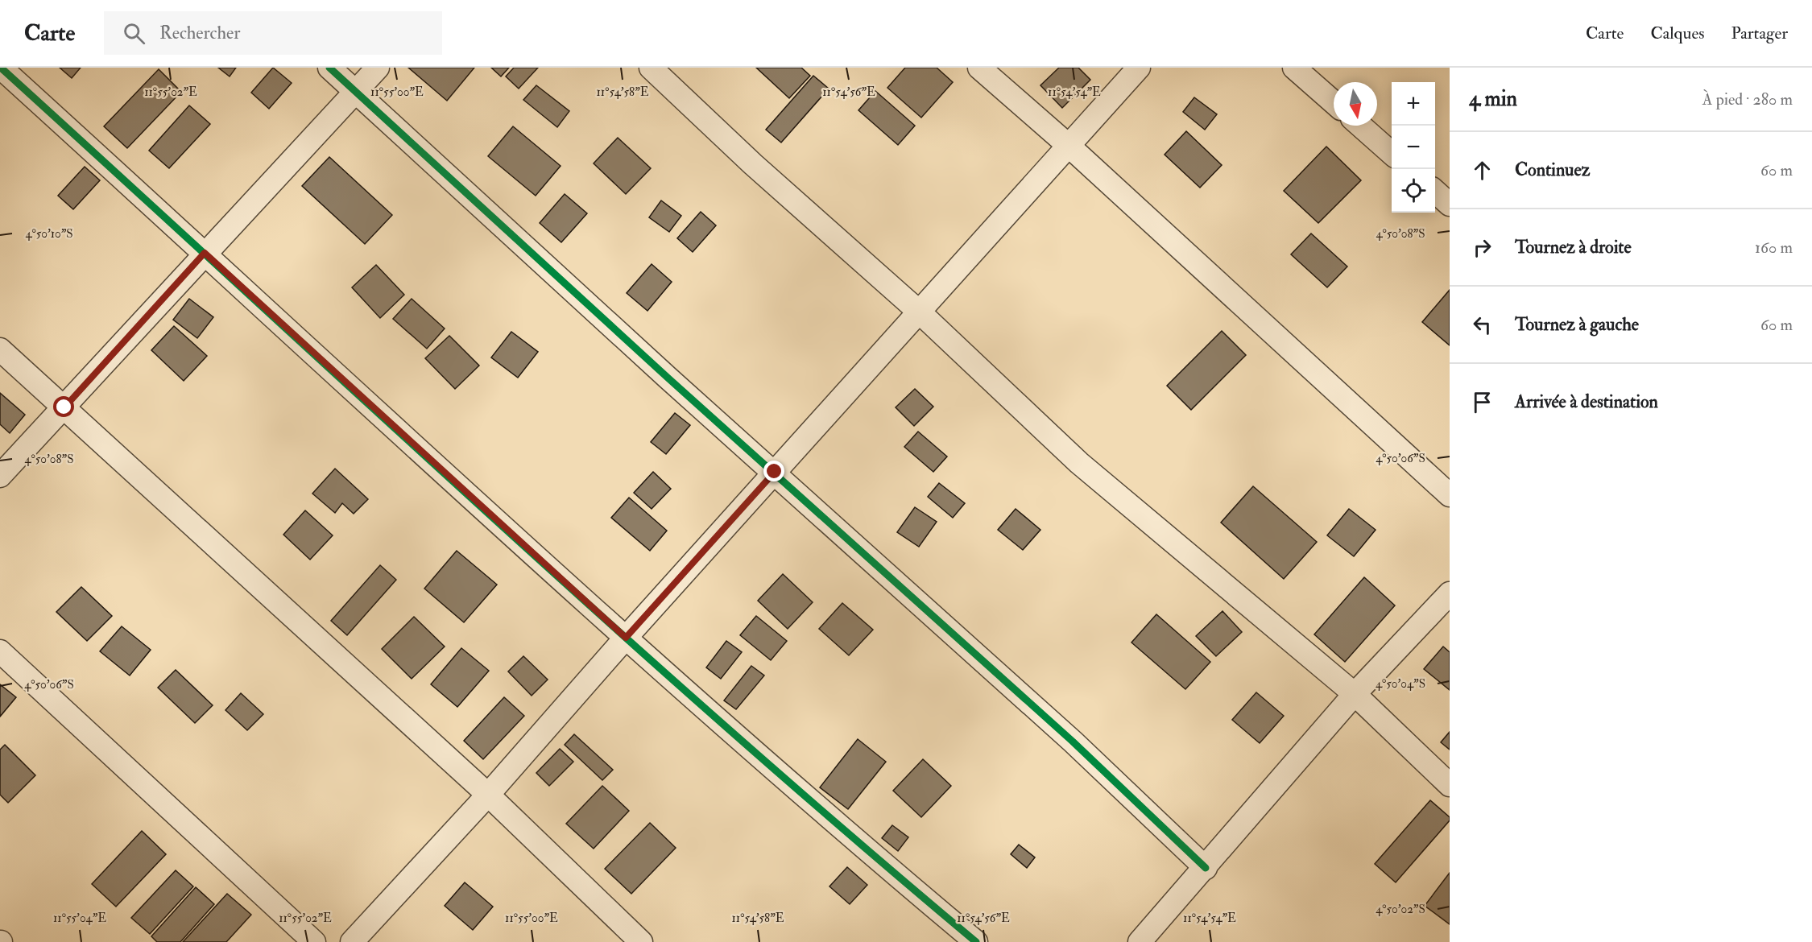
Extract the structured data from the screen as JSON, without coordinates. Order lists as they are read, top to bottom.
{
  "north": "bottom",
  "page": {
    "header": "Carte",
    "search": "Rechercher",
    "nav": ["Carte", "Calques", "Partager"],
    "heading": ["4 min", "À pied · 280 m"],
    "map_buttons": ["+", "−"],
    "list": [
      ["Continuez", "60 m"],
      ["Tournez à droite", "160 m"],
      ["Tournez à gauche", "60 m"],
      "Arrivée à destination"
    ]
  },
  "coordinates": [
    "11°55'00\"E",
    "11°54'56\"E",
    "11°55'02\"E",
    "11°54'58\"E",
    "11°54'54\"E",
    "4°50'08\"S",
    "4°50'10\"S",
    "4°50'06\"S",
    "4°50'04\"S",
    "4°50'02\"S",
    "11°55'04\"E"
  ]
}
